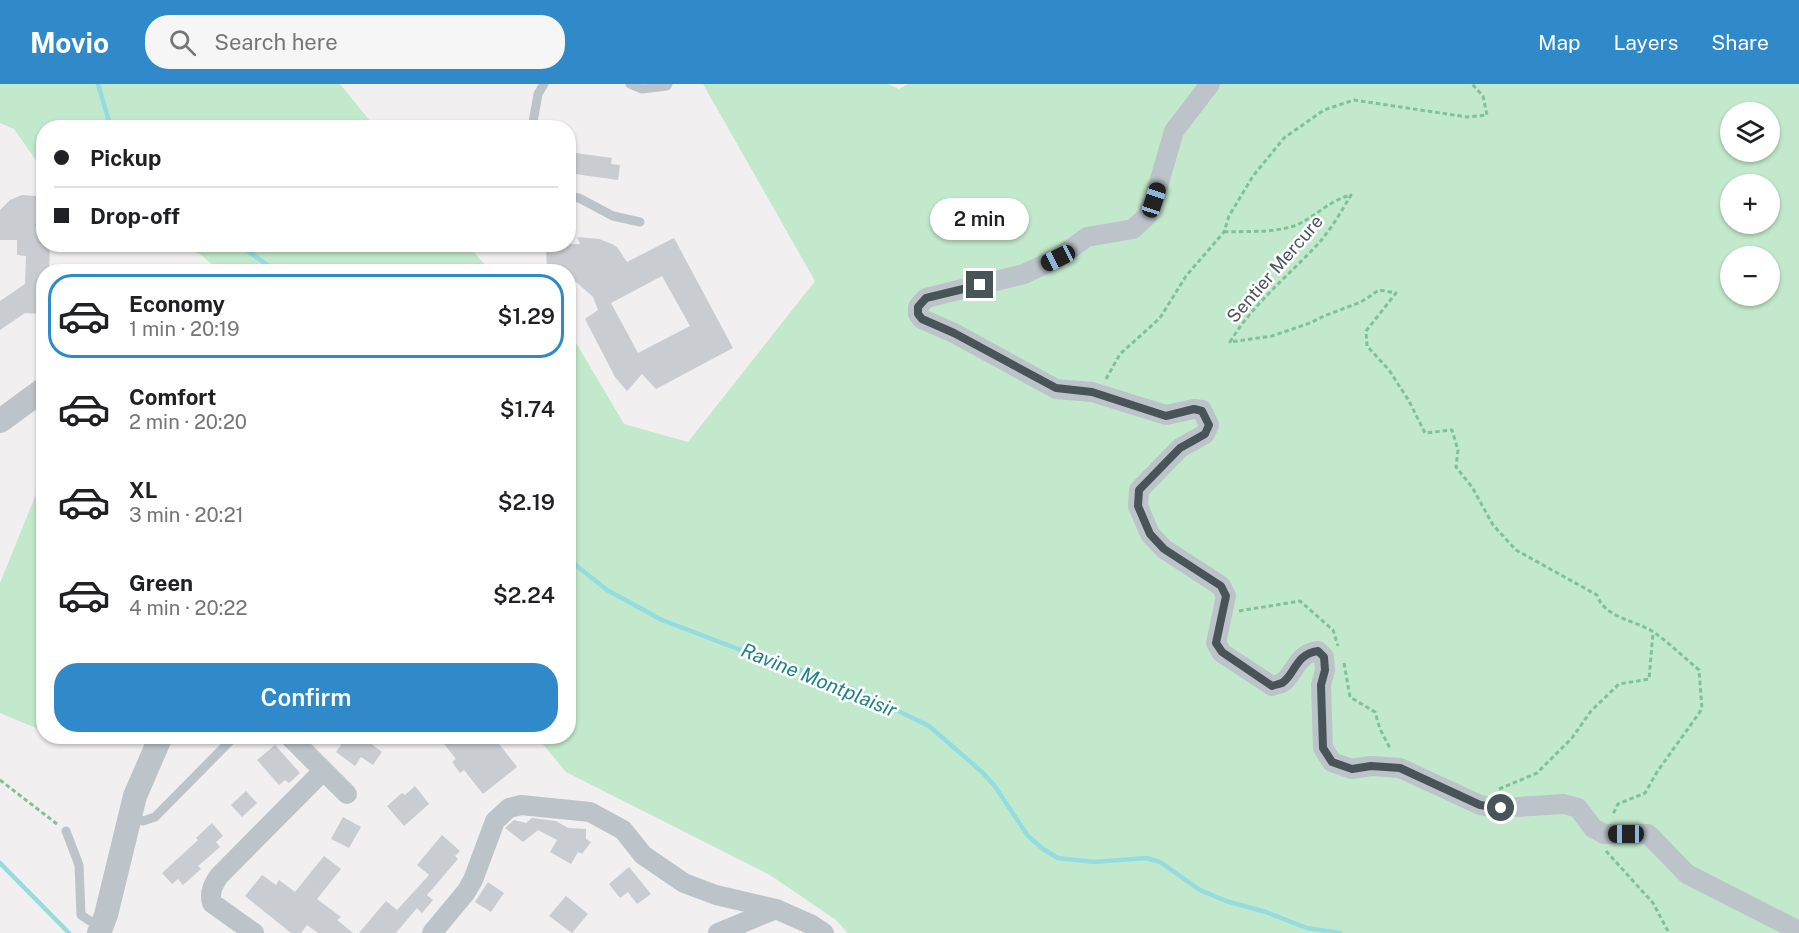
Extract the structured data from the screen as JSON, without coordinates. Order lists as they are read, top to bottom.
{
  "streets": {
    "path": ["Sentier Mercure"]
  },
  "water": ["Ravine Montplaisir"],
  "page": {
    "header": "Movio",
    "search": "Search here",
    "nav": ["Map", "Layers", "Share"],
    "map_buttons": ["+", "−"],
    "banner": ["Pickup", "Drop-off"],
    "bubble": "2 min",
    "list": [
      {
        "name": "Economy",
        "note": "1 min · 20:19",
        "value": "$1.29"
      },
      {
        "name": "Comfort",
        "note": "2 min · 20:20",
        "value": "$1.74"
      },
      {
        "name": "XL",
        "note": "3 min · 20:21",
        "value": "$2.19"
      },
      {
        "name": "Green",
        "note": "4 min · 20:22",
        "value": "$2.24"
      }
    ],
    "buttons": "Confirm"
  }
}
